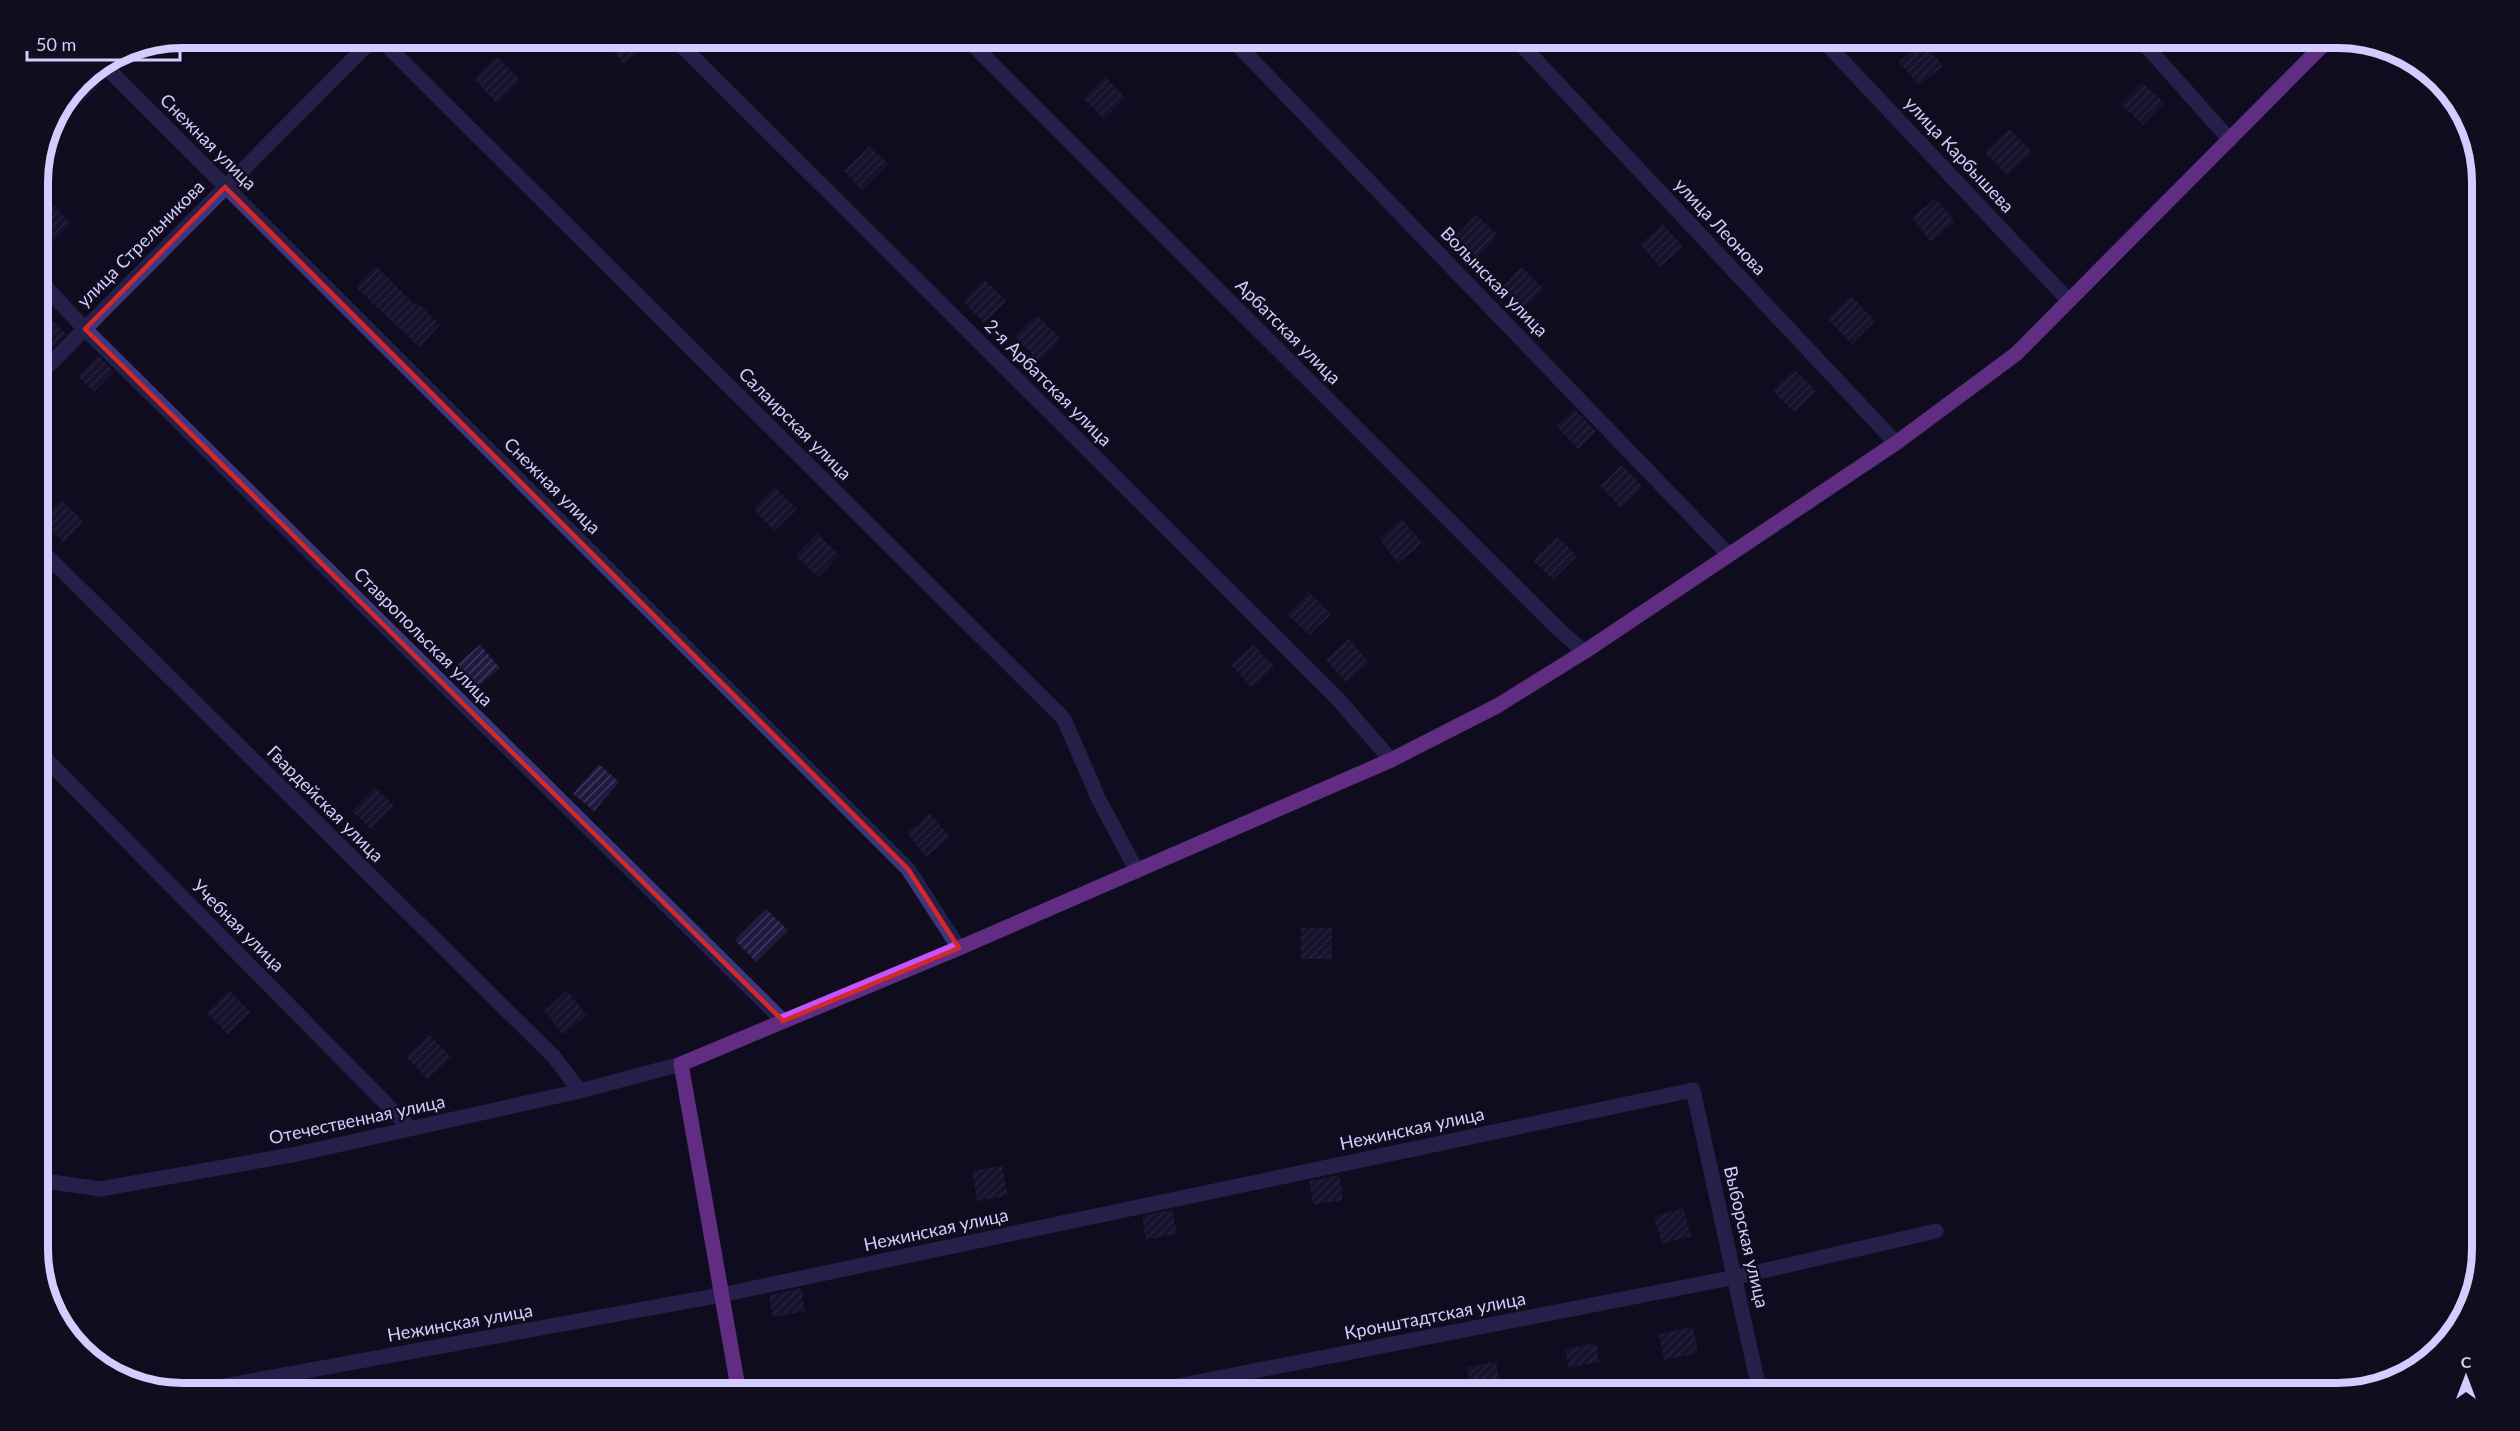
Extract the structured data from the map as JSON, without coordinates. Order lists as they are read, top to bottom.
{
  "streets": {
    "street": [
      "Снежная улица",
      "улица Карбышева",
      "улица Леонова",
      "улица Стрельникова",
      "Волынская улица",
      "Арбатская улица",
      "2-я Арбатская улица",
      "Салаирская улица",
      "Ставропольская улица",
      "Гвардейская улица",
      "Учебная улица",
      "Отечественная улица",
      "Нежинская улица",
      "Выборская улица",
      "Кронштадтская улица"
    ]
  },
  "crossings": [
    ["Снежная улица", "улица Стрельникова"],
    ["улица Стрельникова", "Ставропольская улица"],
    ["Гвардейская улица", "Отечественная улица"],
    ["Учебная улица", "Отечественная улица"],
    ["Нежинская улица", "Выборская улица"],
    ["Выборская улица", "Кронштадтская улица"]
  ],
  "scale_bar": "50 m",
  "north": "top"
}
